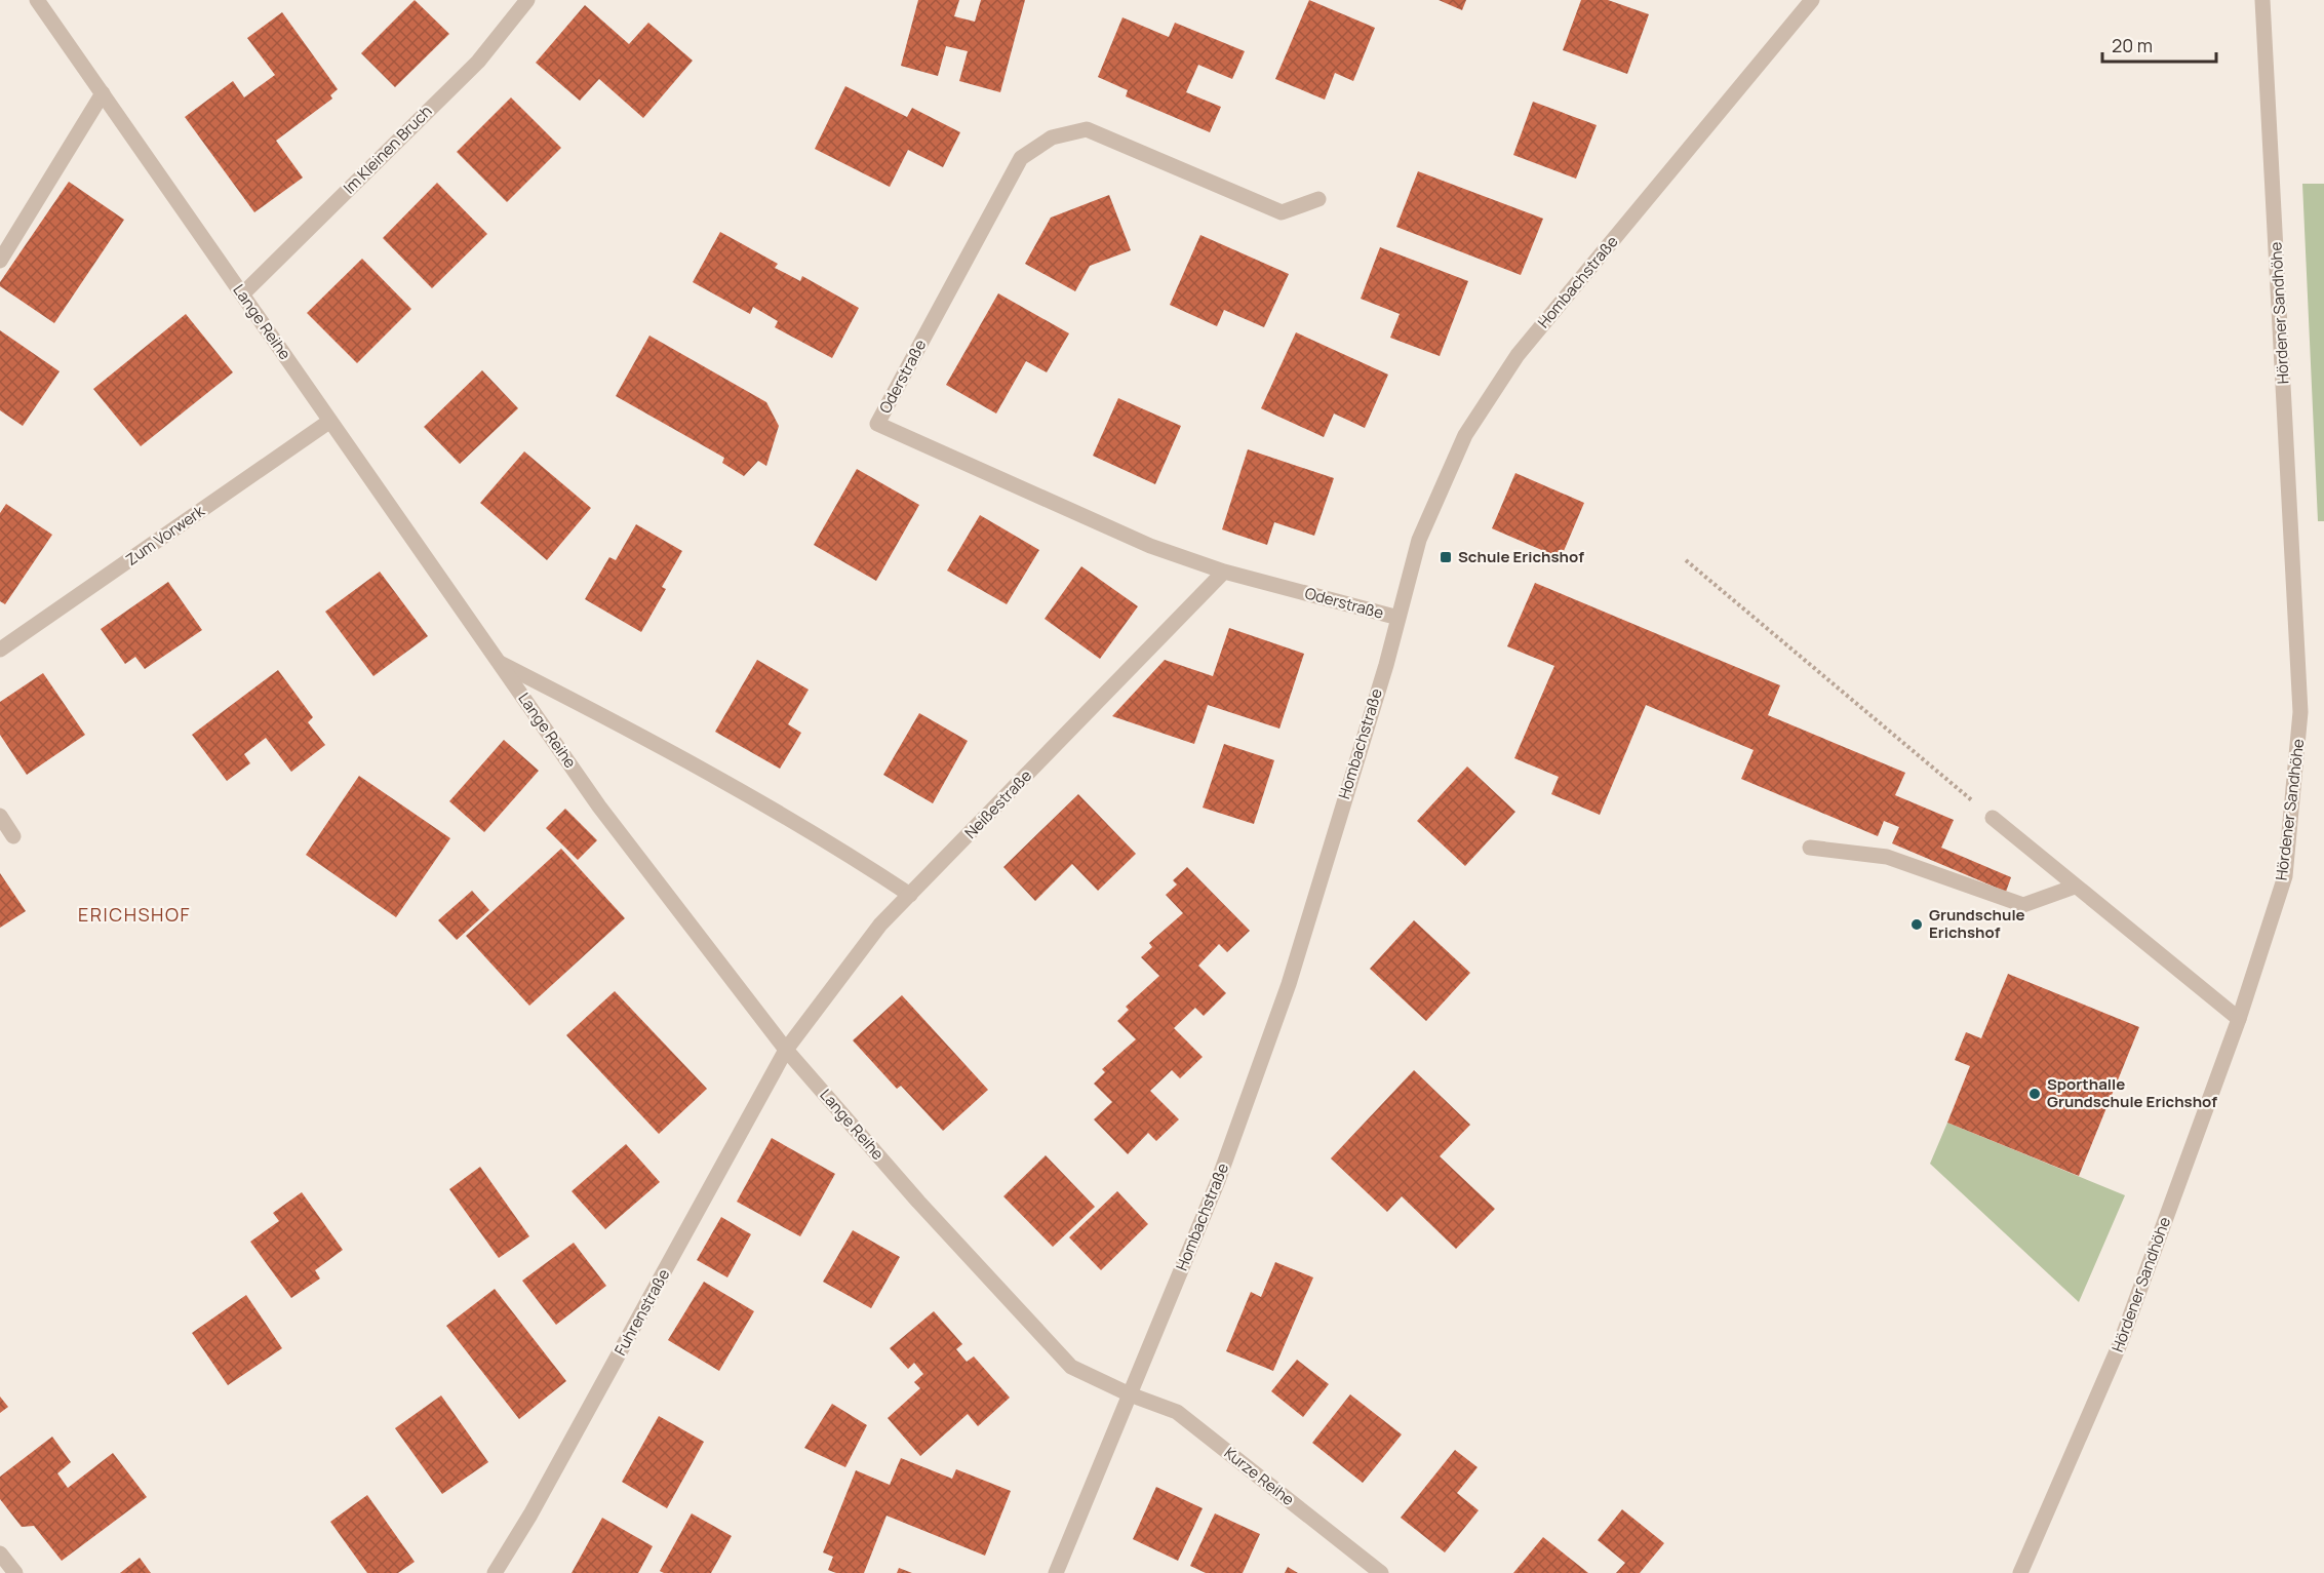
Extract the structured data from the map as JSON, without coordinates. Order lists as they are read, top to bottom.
{
  "streets": {
    "street": [
      "Im Kleinen Bruch",
      "Hombachstraße",
      "Hördener Sandhöhe",
      "Lange Reihe",
      "Oderstraße",
      "Zum Vorwerk",
      "Neißestraße",
      "Fuhrenstraße",
      "Kurze Reihe"
    ]
  },
  "crossings": [
    ["Im Kleinen Bruch", "Lange Reihe"],
    ["Hombachstraße", "Lange Reihe"],
    ["Hombachstraße", "Oderstraße"],
    ["Hombachstraße", "Kurze Reihe"],
    ["Lange Reihe", "Zum Vorwerk"],
    ["Lange Reihe", "Neißestraße"],
    ["Lange Reihe", "Fuhrenstraße"],
    ["Lange Reihe", "Kurze Reihe"],
    ["Oderstraße", "Neißestraße"],
    ["Neißestraße", "Fuhrenstraße"]
  ],
  "districts": ["ERICHSHOF"],
  "places": {
    "transit": ["Schule Erichshof"],
    "other": ["Grundschule Erichshof", "Sporthalle Grundschule Erichshof"]
  },
  "scale_bar": "20 m"
}
